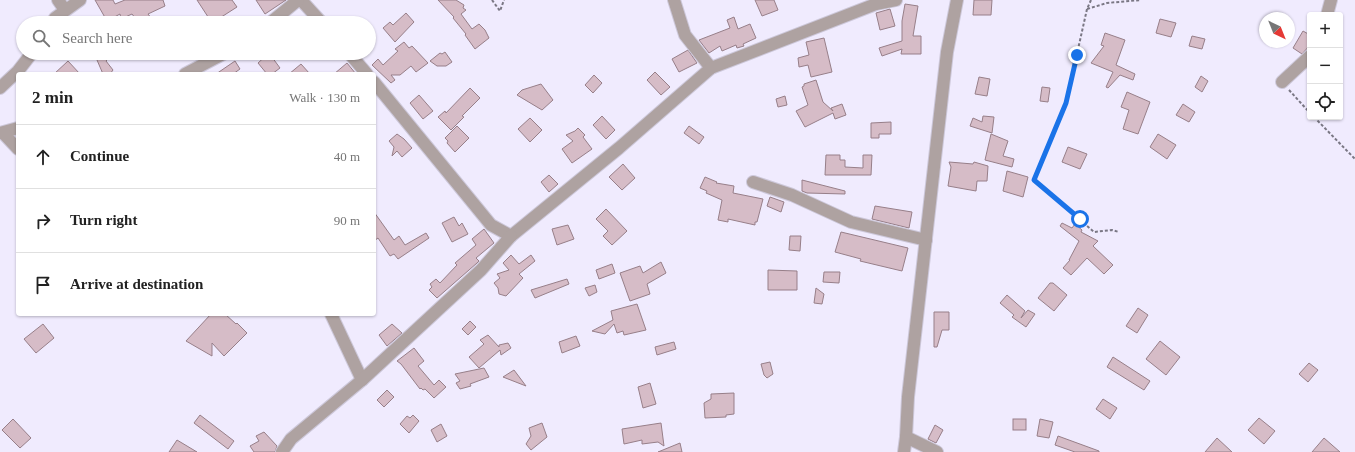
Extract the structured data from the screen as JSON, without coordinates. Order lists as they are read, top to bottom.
{
  "north": "bottom right",
  "page": {
    "map_buttons": ["+", "−"],
    "search": "Search here",
    "heading": ["2 min", "Walk · 130 m"],
    "list": [
      ["Continue", "40 m"],
      ["Turn right", "90 m"],
      "Arrive at destination"
    ]
  }
}
